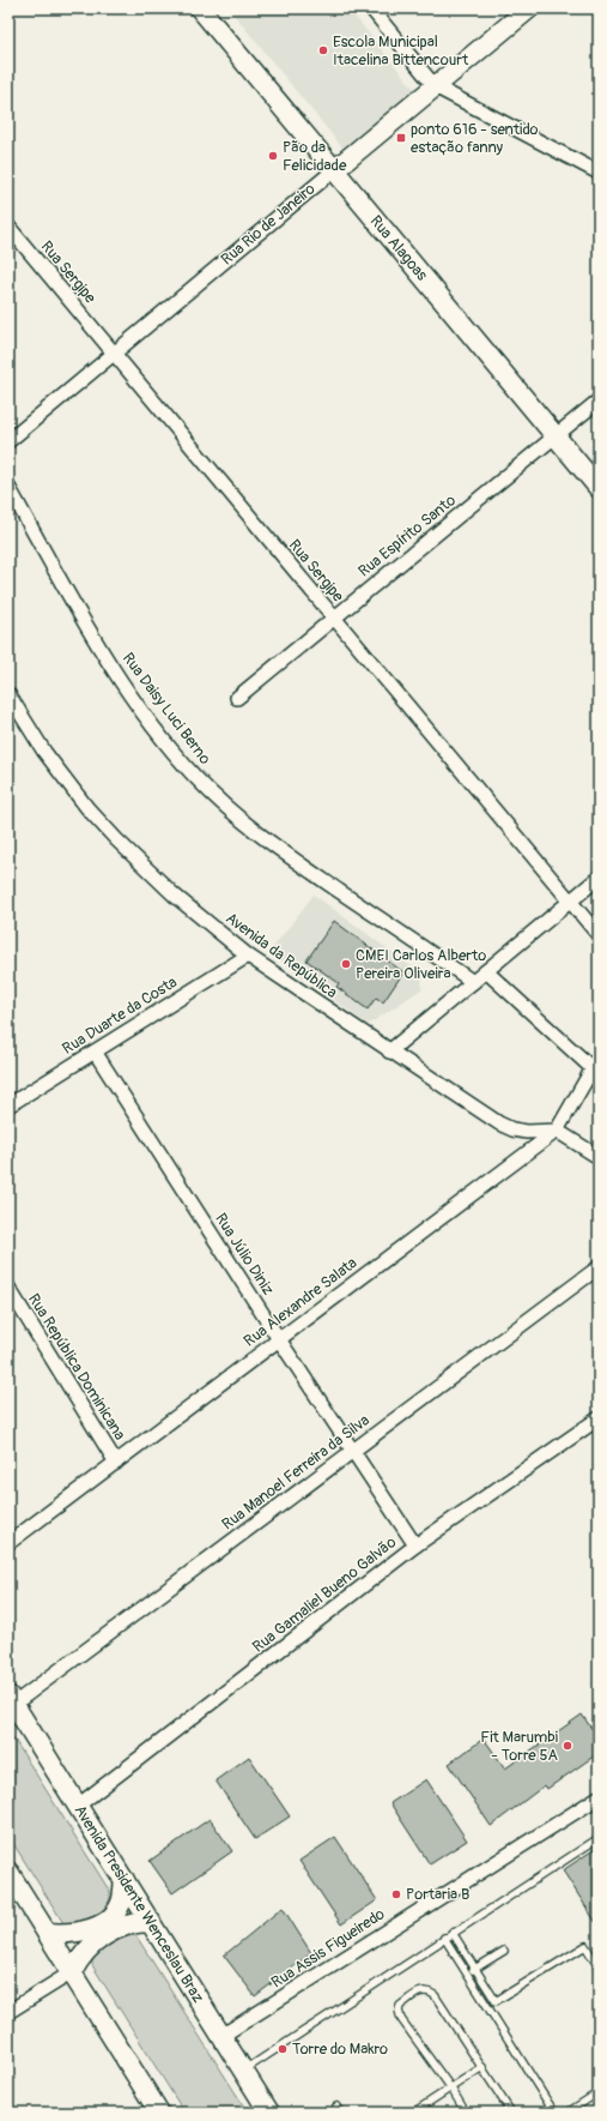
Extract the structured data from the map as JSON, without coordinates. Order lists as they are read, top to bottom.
{
  "streets": {
    "main road": ["Rua Rio de Janeiro", "Rua Alagoas", "Avenida Presidente Wenceslau Braz"],
    "street": [
      "Rua Sergipe",
      "Rua Espírito Santo",
      "Rua Daisy Luci Berno",
      "Avenida da República",
      "Rua Duarte da Costa",
      "Rua Júlio Diniz",
      "Rua Alexandre Salata",
      "Rua República Dominicana",
      "Rua Manoel Ferreira da Silva",
      "Rua Gamaliel Bueno Galvão",
      "Rua Assis Figueiredo"
    ]
  },
  "crossings": [
    ["Rua Rio de Janeiro", "Rua Alagoas"],
    ["Rua Rio de Janeiro", "Rua Sergipe"],
    ["Rua Alagoas", "Rua Espírito Santo"],
    ["Rua Sergipe", "Rua Espírito Santo"],
    ["Avenida da República", "Rua Duarte da Costa"],
    ["Avenida da República", "Rua Alexandre Salata"],
    ["Rua Duarte da Costa", "Rua Júlio Diniz"],
    ["Rua Júlio Diniz", "Rua Alexandre Salata"],
    ["Rua Júlio Diniz", "Rua Manoel Ferreira da Silva"],
    ["Rua Júlio Diniz", "Rua Gamaliel Bueno Galvão"],
    ["Rua Alexandre Salata", "Rua República Dominicana"],
    ["Rua Manoel Ferreira da Silva", "Avenida Presidente Wenceslau Braz"],
    ["Rua Gamaliel Bueno Galvão", "Avenida Presidente Wenceslau Braz"],
    ["Avenida Presidente Wenceslau Braz", "Rua Assis Figueiredo"]
  ],
  "places": {
    "other": [
      "Escola Municipal Itacelina Bittencourt",
      "Pão da Felicidade",
      "CMEI Carlos Alberto Pereira Oliveira",
      "Fit Marumbi - Torre 5A",
      "Portaria B",
      "Torre do Makro"
    ],
    "transit": ["ponto 616 - sentido estação fanny"]
  }
}
